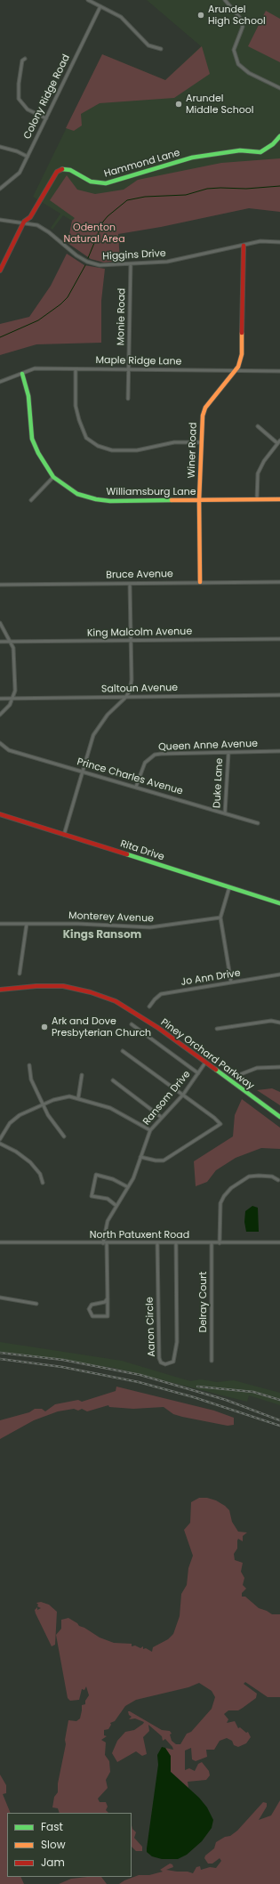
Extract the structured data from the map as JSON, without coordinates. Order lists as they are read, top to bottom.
{
  "streets": {
    "street": [
      "Colony Ridge Road",
      "Hammond Lane",
      "Higgins Drive",
      "Monie Road",
      "Maple Ridge Lane",
      "Winer Road",
      "Williamsburg Lane",
      "Bruce Avenue",
      "King Malcolm Avenue",
      "Saltoun Avenue",
      "Queen Anne Avenue",
      "Prince Charles Avenue",
      "Duke Lane",
      "Rita Drive",
      "Monterey Avenue",
      "Jo Ann Drive",
      "Piney Orchard Parkway",
      "Ransom Drive",
      "North Patuxent Road",
      "Delray Court",
      "Aaron Circle"
    ]
  },
  "crossings": [
    ["Hammond Lane", "Higgins Drive"],
    ["Higgins Drive", "Monie Road"],
    ["Higgins Drive", "Winer Road"],
    ["Monie Road", "Maple Ridge Lane"],
    ["Maple Ridge Lane", "Winer Road"],
    ["Maple Ridge Lane", "Williamsburg Lane"],
    ["Winer Road", "Williamsburg Lane"],
    ["Winer Road", "Bruce Avenue"],
    ["Queen Anne Avenue", "Prince Charles Avenue"],
    ["Queen Anne Avenue", "Duke Lane"],
    ["Prince Charles Avenue", "Duke Lane"],
    ["Piney Orchard Parkway", "Ransom Drive"],
    ["Ransom Drive", "North Patuxent Road"],
    ["North Patuxent Road", "Delray Court"],
    ["North Patuxent Road", "Aaron Circle"]
  ],
  "districts": ["Kings Ransom"],
  "parks": ["Odenton Natural Area"],
  "places": ["Arundel High School", "Arundel Middle School", "Ark and Dove Presbyterian Church"],
  "legend": ["Fast", "Slow", "Jam"]
}
